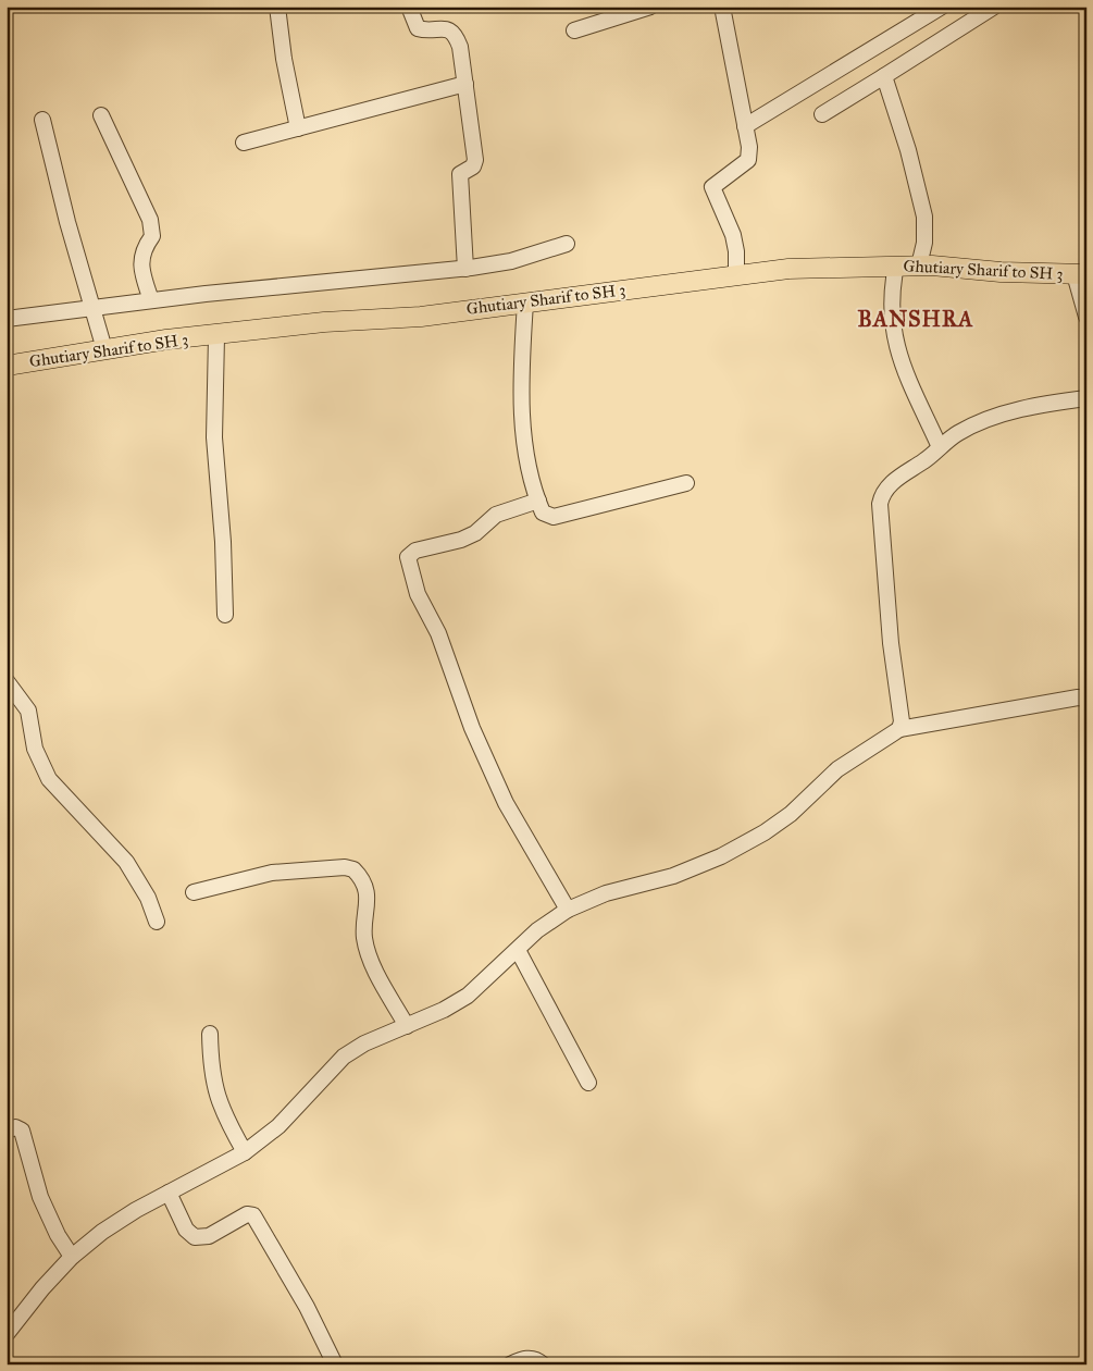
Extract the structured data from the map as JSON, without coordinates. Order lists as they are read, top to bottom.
{
  "streets": {
    "main road": ["Ghutiary Sharif to SH 3"]
  },
  "districts": ["BANSHRA"]
}
